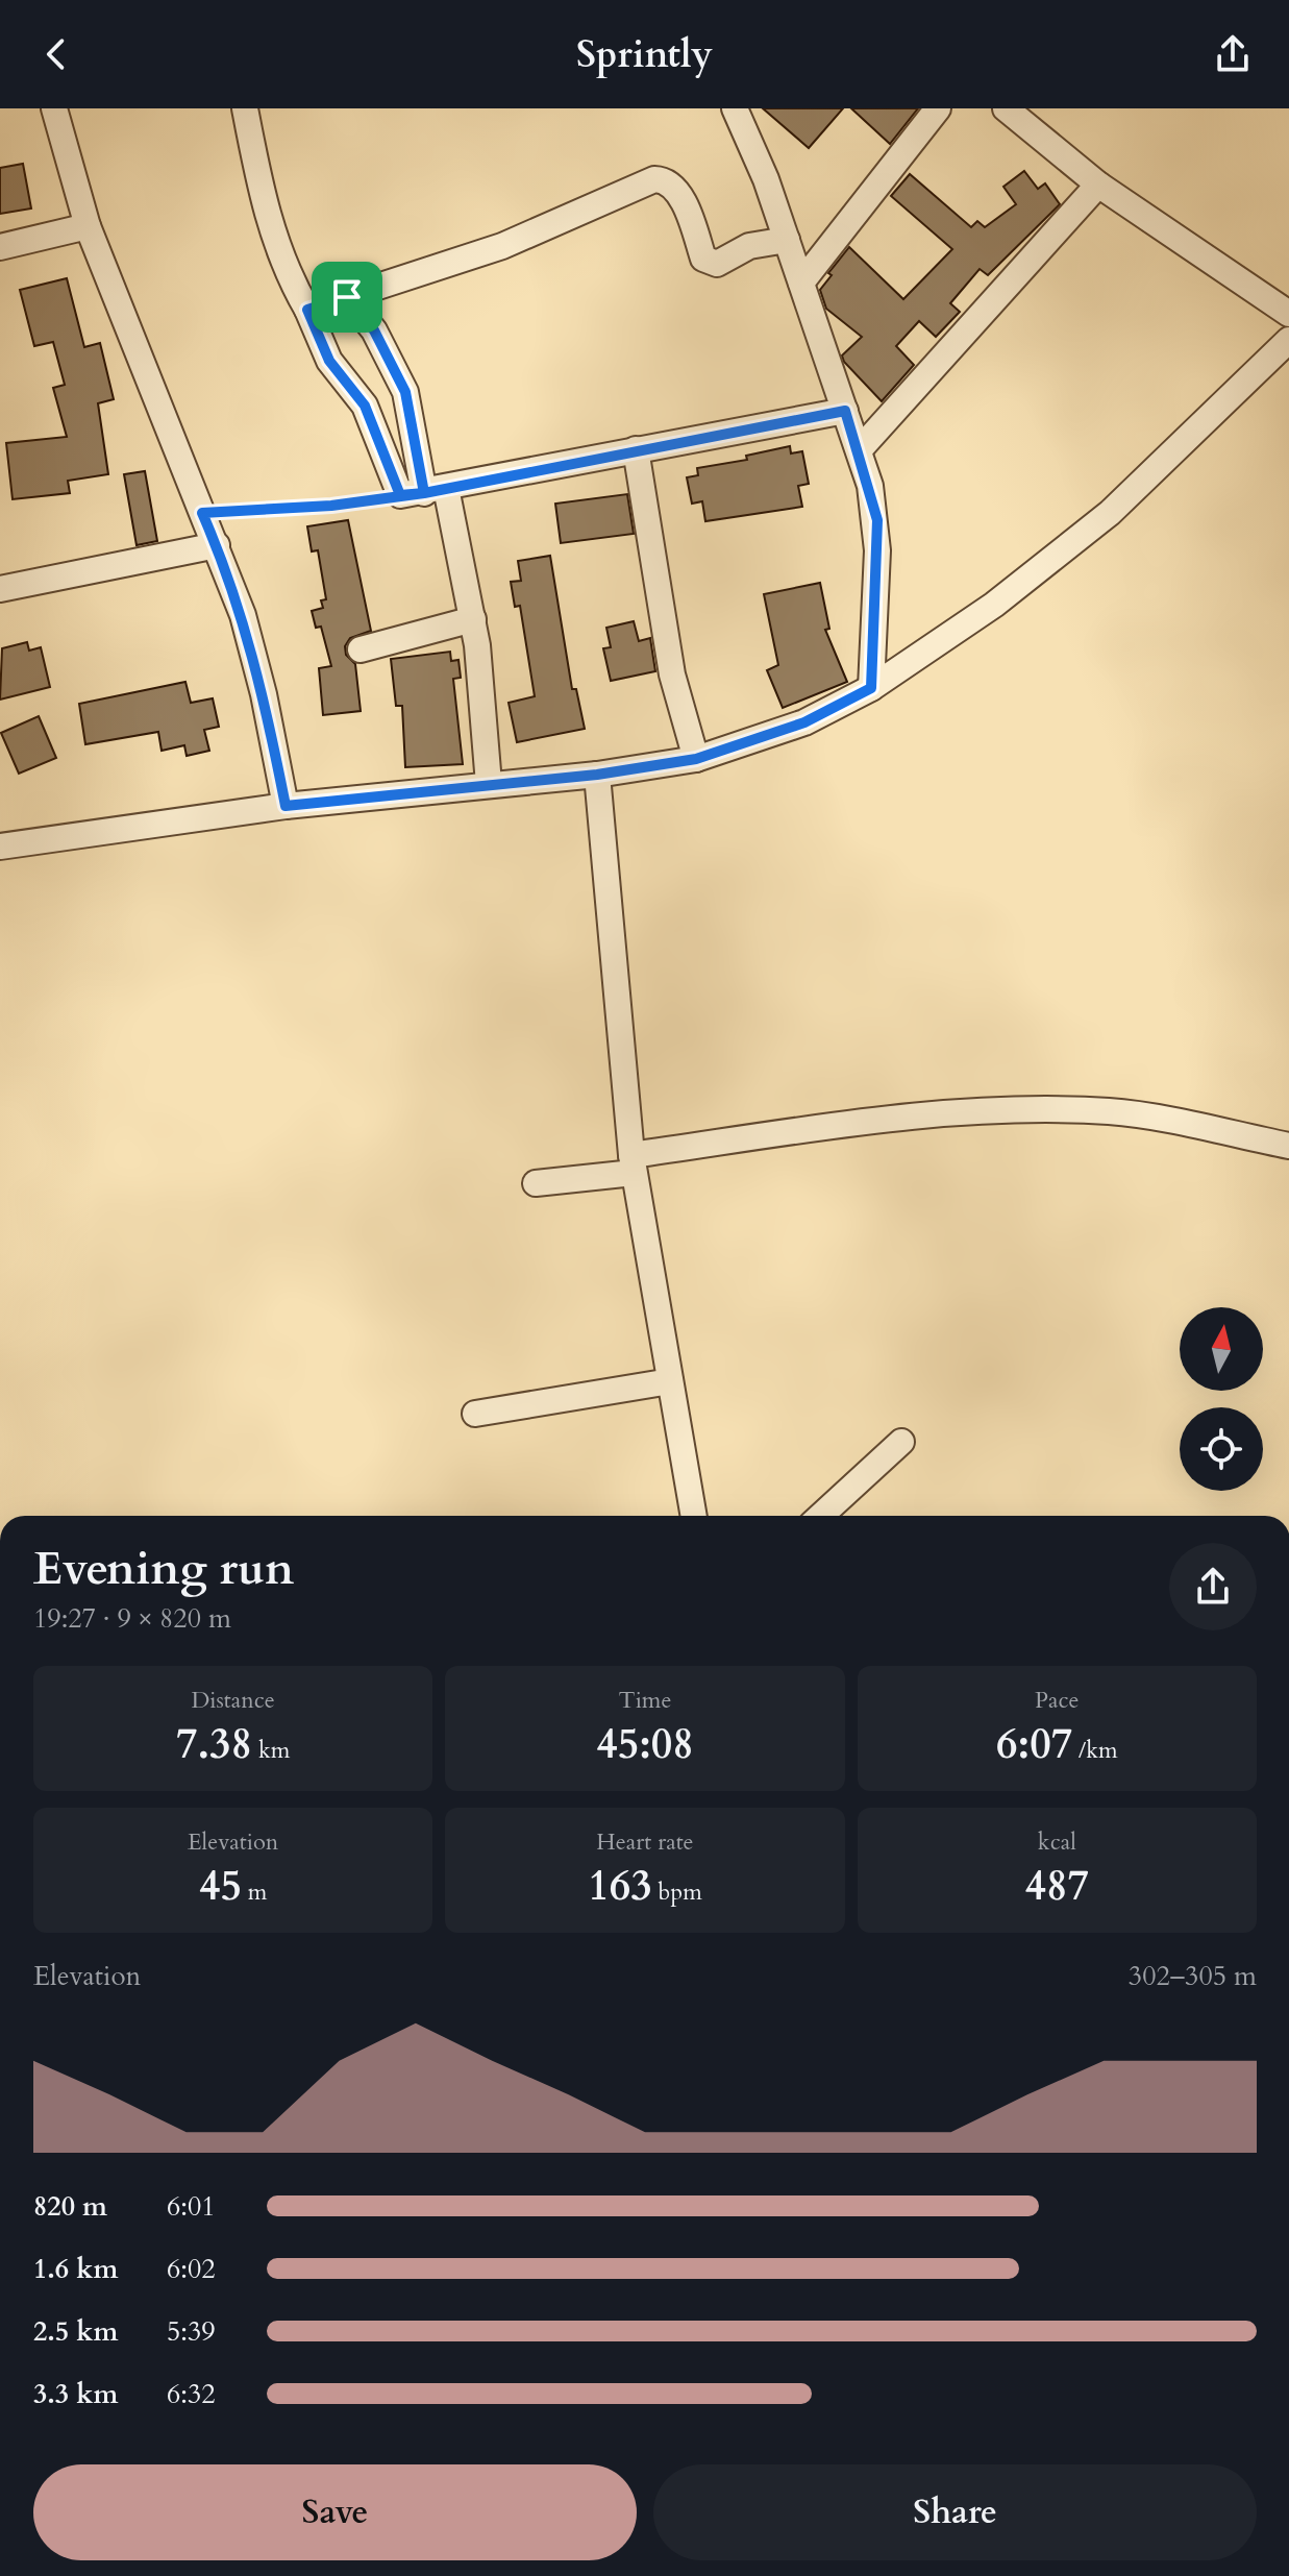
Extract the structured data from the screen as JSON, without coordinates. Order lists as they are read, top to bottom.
{
  "north": "top",
  "page": {
    "header": "Sprintly",
    "heading": ["Evening run", "19:27 · 9 × 820 m"],
    "stats": [
      ["Distance", "7.38 km"],
      ["Time", "45:08"],
      ["Pace", "6:07 /km"],
      ["Elevation", "45 m"],
      ["Heart rate", "163 bpm"],
      ["kcal", "487"]
    ],
    "chart": ["Elevation", "302–305 m"],
    "list": [
      {
        "name": "820 m",
        "note": "6:01"
      },
      {
        "name": "1.6 km",
        "note": "6:02"
      },
      {
        "name": "2.5 km",
        "note": "5:39"
      },
      {
        "name": "3.3 km",
        "note": "6:32"
      }
    ],
    "buttons": ["Save", "Share"]
  }
}
